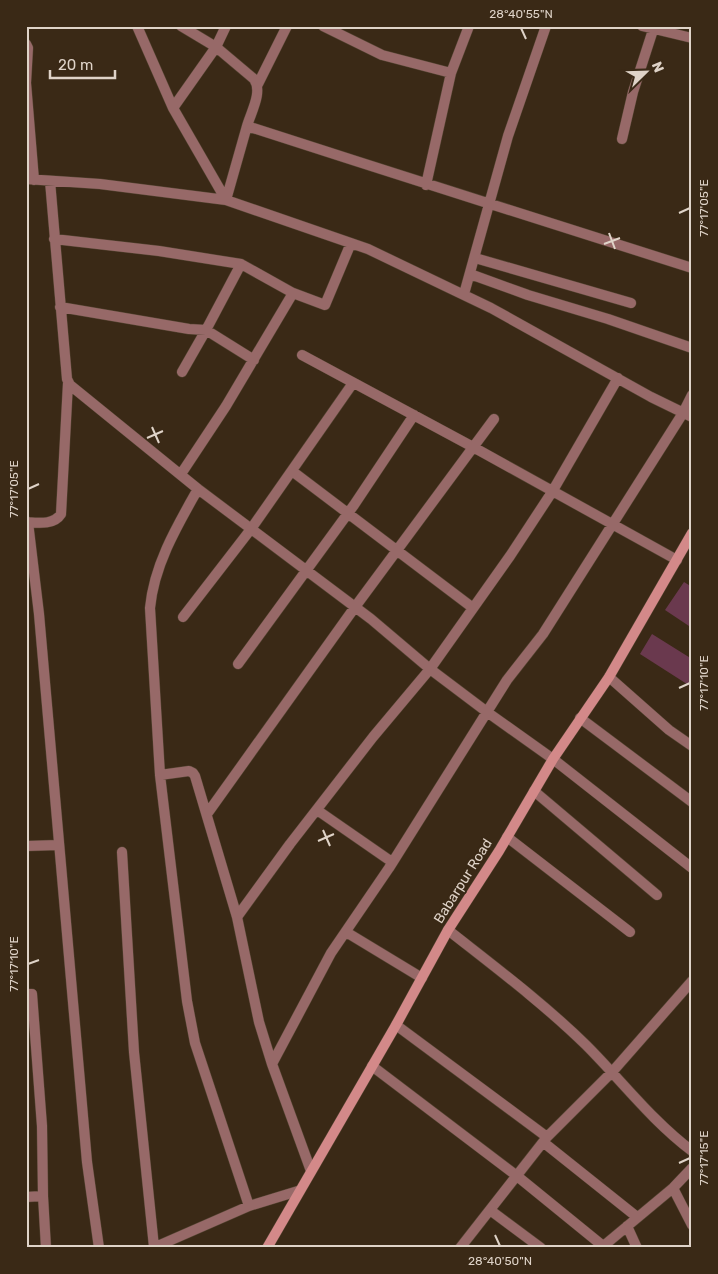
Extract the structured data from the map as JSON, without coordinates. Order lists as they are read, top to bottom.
{
  "streets": {
    "street": ["Babarpur Road"]
  },
  "scale_bar": "20 m",
  "north": "top right",
  "coordinates": [
    "28°40'55\"N",
    "77°17'05\"E",
    "77°17'10\"E",
    "77°17'15\"E",
    "28°40'50\"N"
  ]
}
